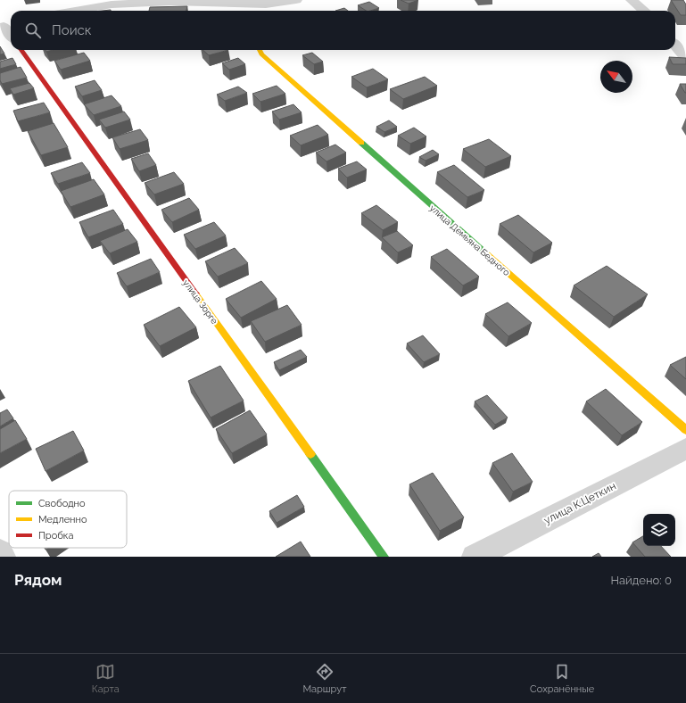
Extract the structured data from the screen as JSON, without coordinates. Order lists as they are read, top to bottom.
{
  "streets": {
    "street": ["улица Демьяна Бедного", "улица Зорге", "улица К.Цеткин"]
  },
  "legend": ["Свободно", "Медленно", "Пробка"],
  "north": "top left",
  "page": {
    "search": "Поиск",
    "heading": ["Рядом", "Найдено: 0"],
    "nav": ["Карта", "Маршрут", "Сохранённые"]
  }
}
